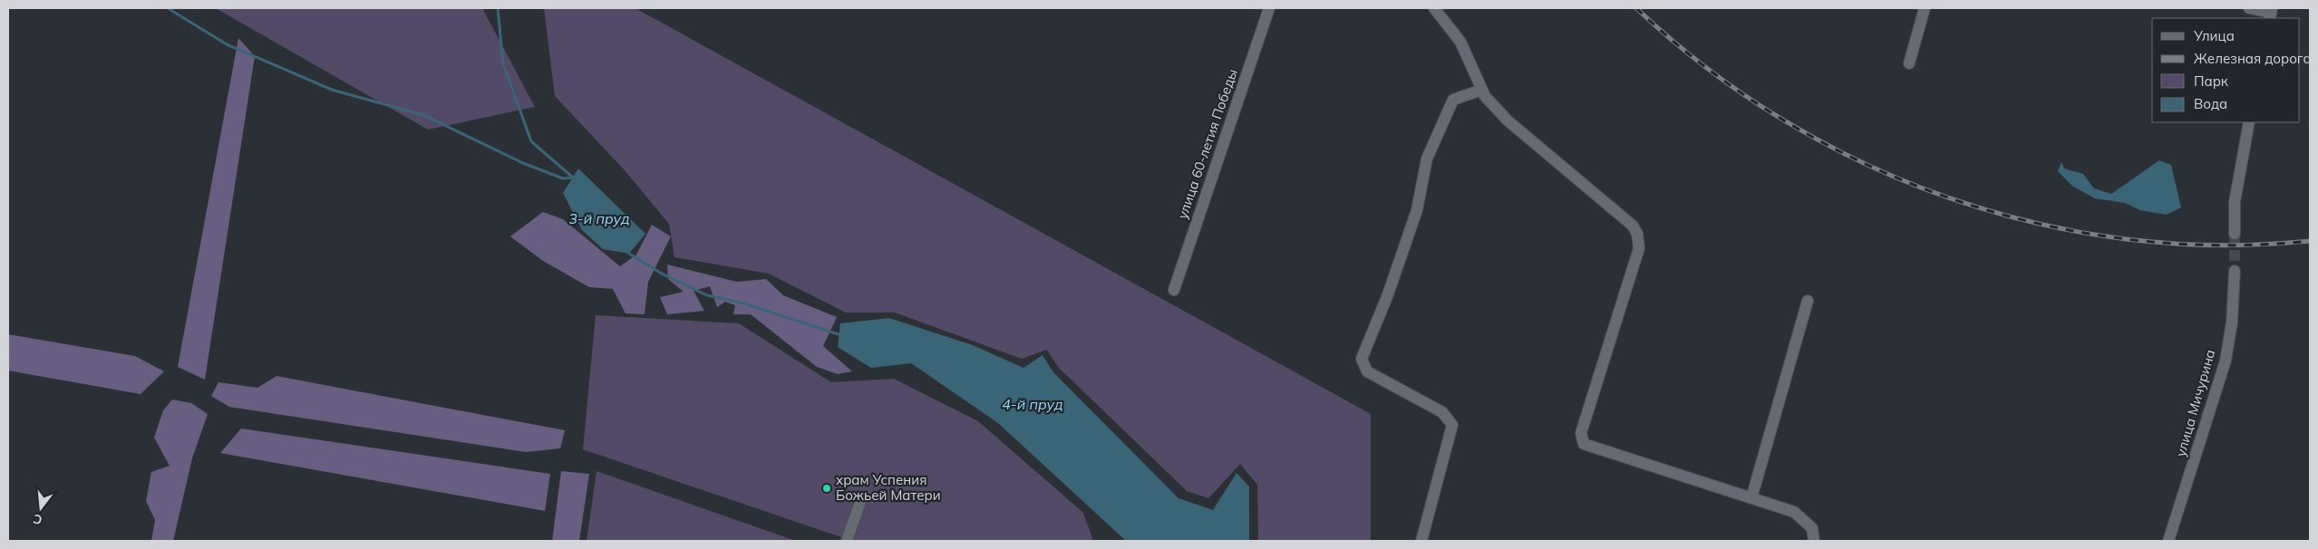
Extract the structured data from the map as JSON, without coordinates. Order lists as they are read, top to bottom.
{
  "streets": {
    "street": ["улица 60-летия Победы", "улица Мичурина"]
  },
  "water": ["3-й пруд", "4-й пруд"],
  "places": ["храм Успения Божьей Матери"],
  "legend": [
    "Улица",
    "Железная дорога",
    "Парк",
    "Вода"
  ],
  "north": "bottom"
}
